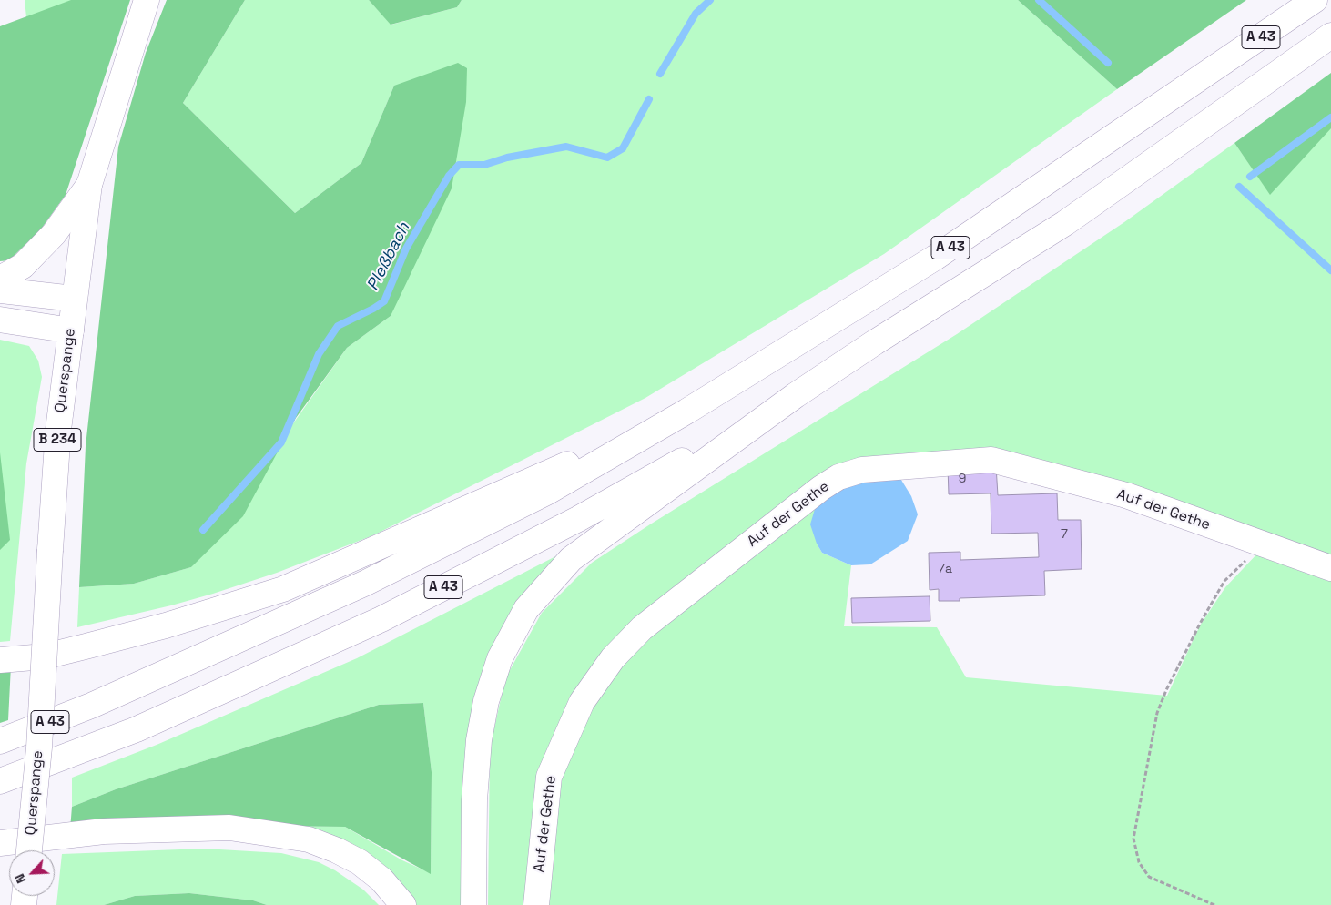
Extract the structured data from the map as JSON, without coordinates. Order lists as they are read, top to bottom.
{
  "streets": {
    "main road": [
      "A 43",
      "Querspange",
      "B 234",
      "Auf der Gethe"
    ]
  },
  "water": ["Pleßbach"],
  "house_numbers": ["9", "7", "7a"],
  "north": "bottom left"
}
